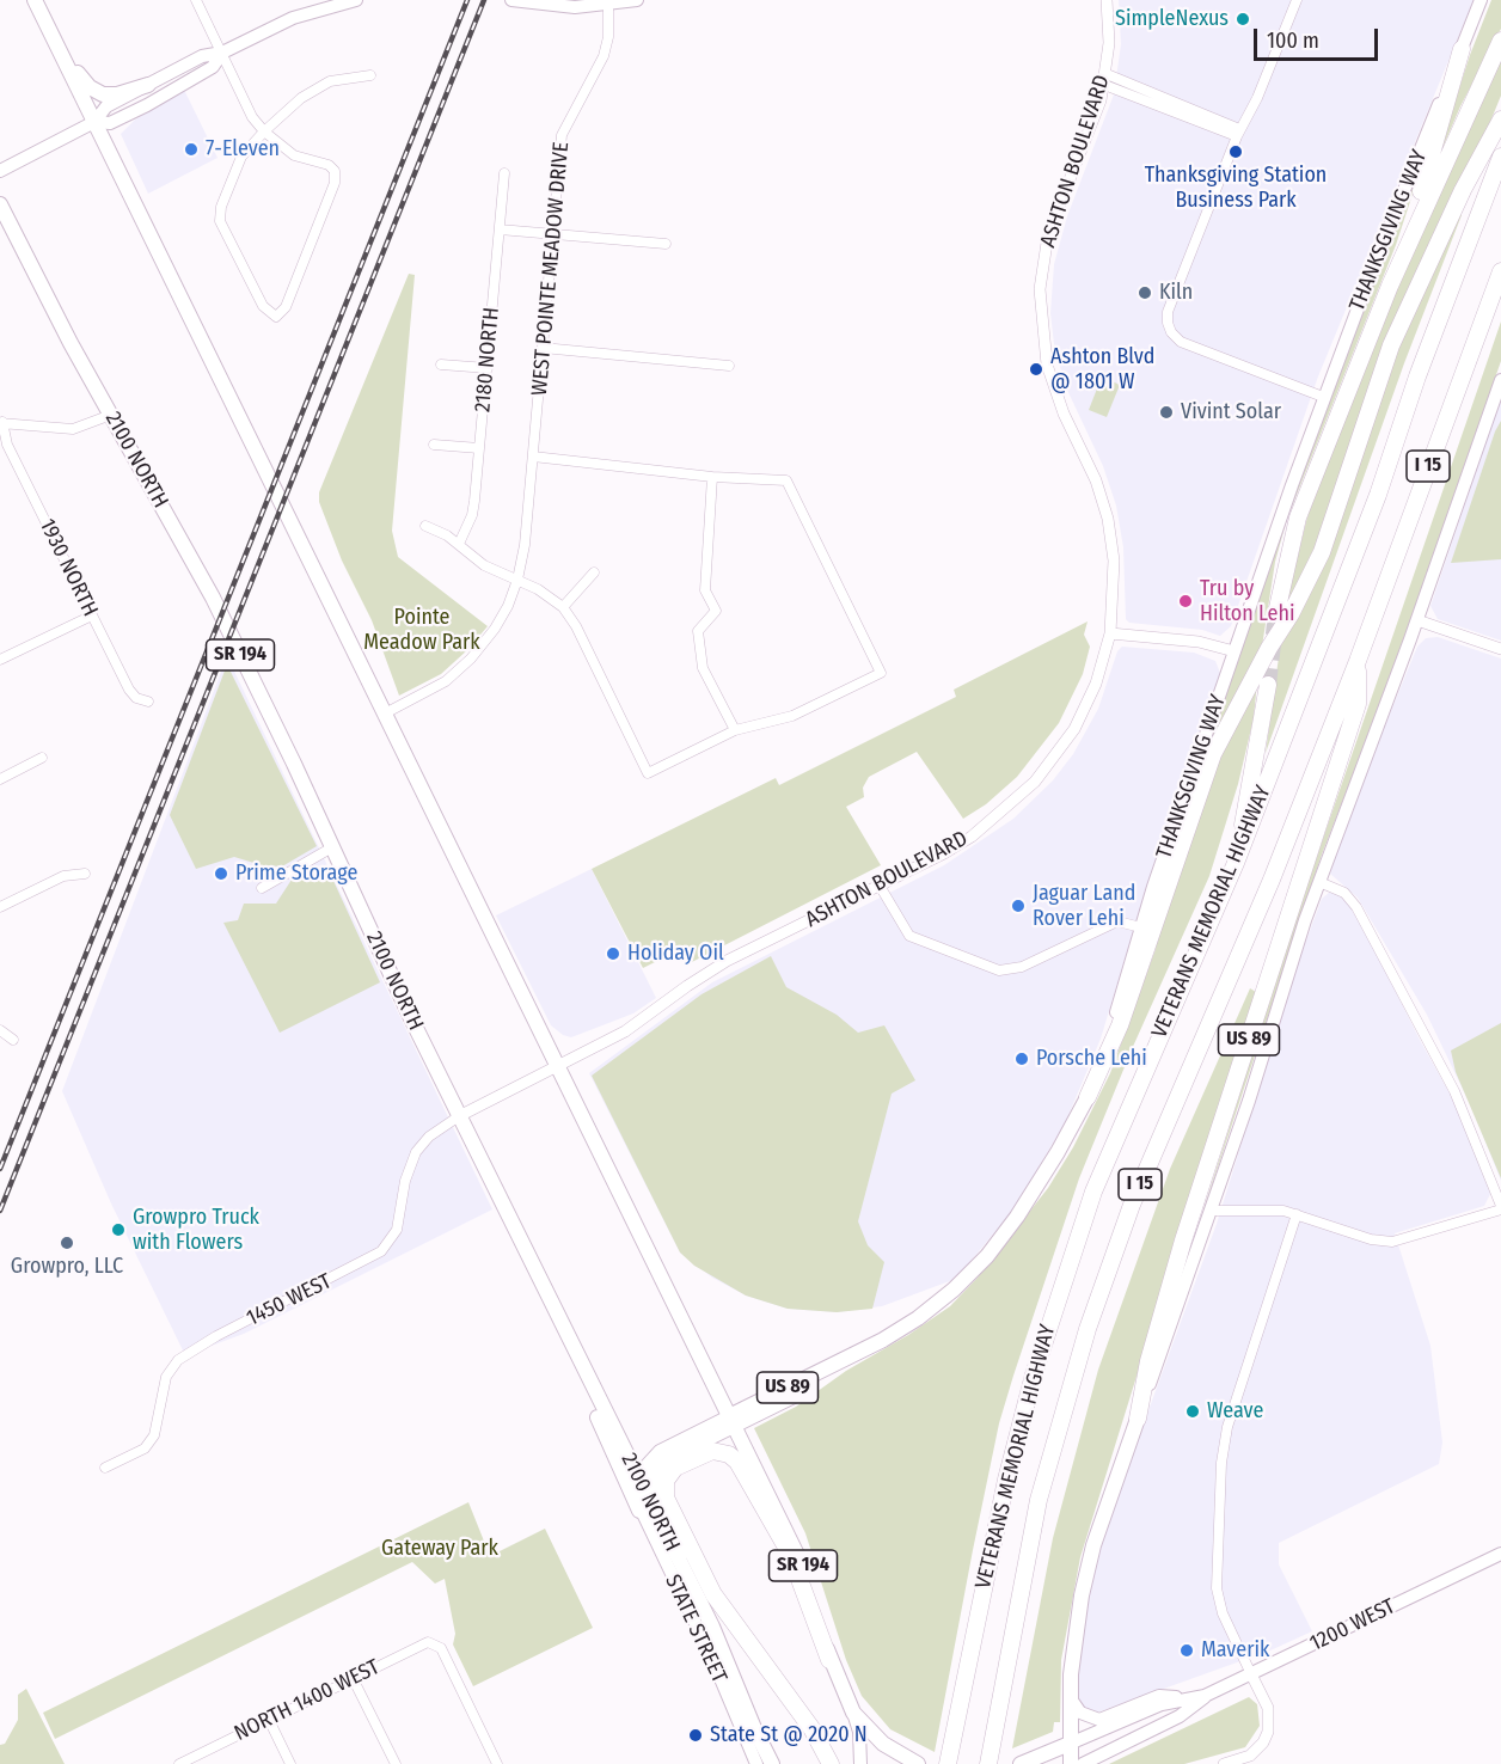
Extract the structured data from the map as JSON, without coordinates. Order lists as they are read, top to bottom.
{
  "streets": {
    "highway": [
      "THANKSGIVING WAY",
      "2100 NORTH",
      "I 15",
      "SR 194",
      "VETERANS MEMORIAL HIGHWAY",
      "US 89"
    ],
    "main road": ["1200 WEST", "STATE STREET"],
    "street": [
      "ASHTON BOULEVARD",
      "WEST POINTE MEADOW DRIVE",
      "2180 NORTH",
      "1930 NORTH",
      "1450 WEST",
      "NORTH 1400 WEST"
    ]
  },
  "crossings": [
    ["ASHTON BOULEVARD", "2100 NORTH"],
    ["ASHTON BOULEVARD", "SR 194"],
    ["ASHTON BOULEVARD", "1450 WEST"],
    ["THANKSGIVING WAY", "2100 NORTH"],
    ["THANKSGIVING WAY", "SR 194"],
    ["THANKSGIVING WAY", "US 89"],
    ["THANKSGIVING WAY", "STATE STREET"],
    ["WEST POINTE MEADOW DRIVE", "SR 194"],
    ["2100 NORTH", "US 89"],
    ["2100 NORTH", "1450 WEST"],
    ["2100 NORTH", "STATE STREET"],
    ["SR 194", "US 89"],
    ["VETERANS MEMORIAL HIGHWAY", "US 89"],
    ["US 89", "1200 WEST"]
  ],
  "parks": ["Pointe Meadow Park", "Gateway Park"],
  "places": [
    "SimpleNexus",
    "7-Eleven",
    "Thanksgiving Station Business Park",
    "Kiln",
    "Ashton Blvd @ 1801 W",
    "Vivint Solar",
    "Tru by Hilton Lehi",
    "Prime Storage",
    "Jaguar Land Rover Lehi",
    "Holiday Oil",
    "Porsche Lehi",
    "Growpro Truck with Flowers",
    "Growpro, LLC",
    "Weave",
    "Maverik",
    "State St @ 2020 N"
  ],
  "scale_bar": "100 m"
}
